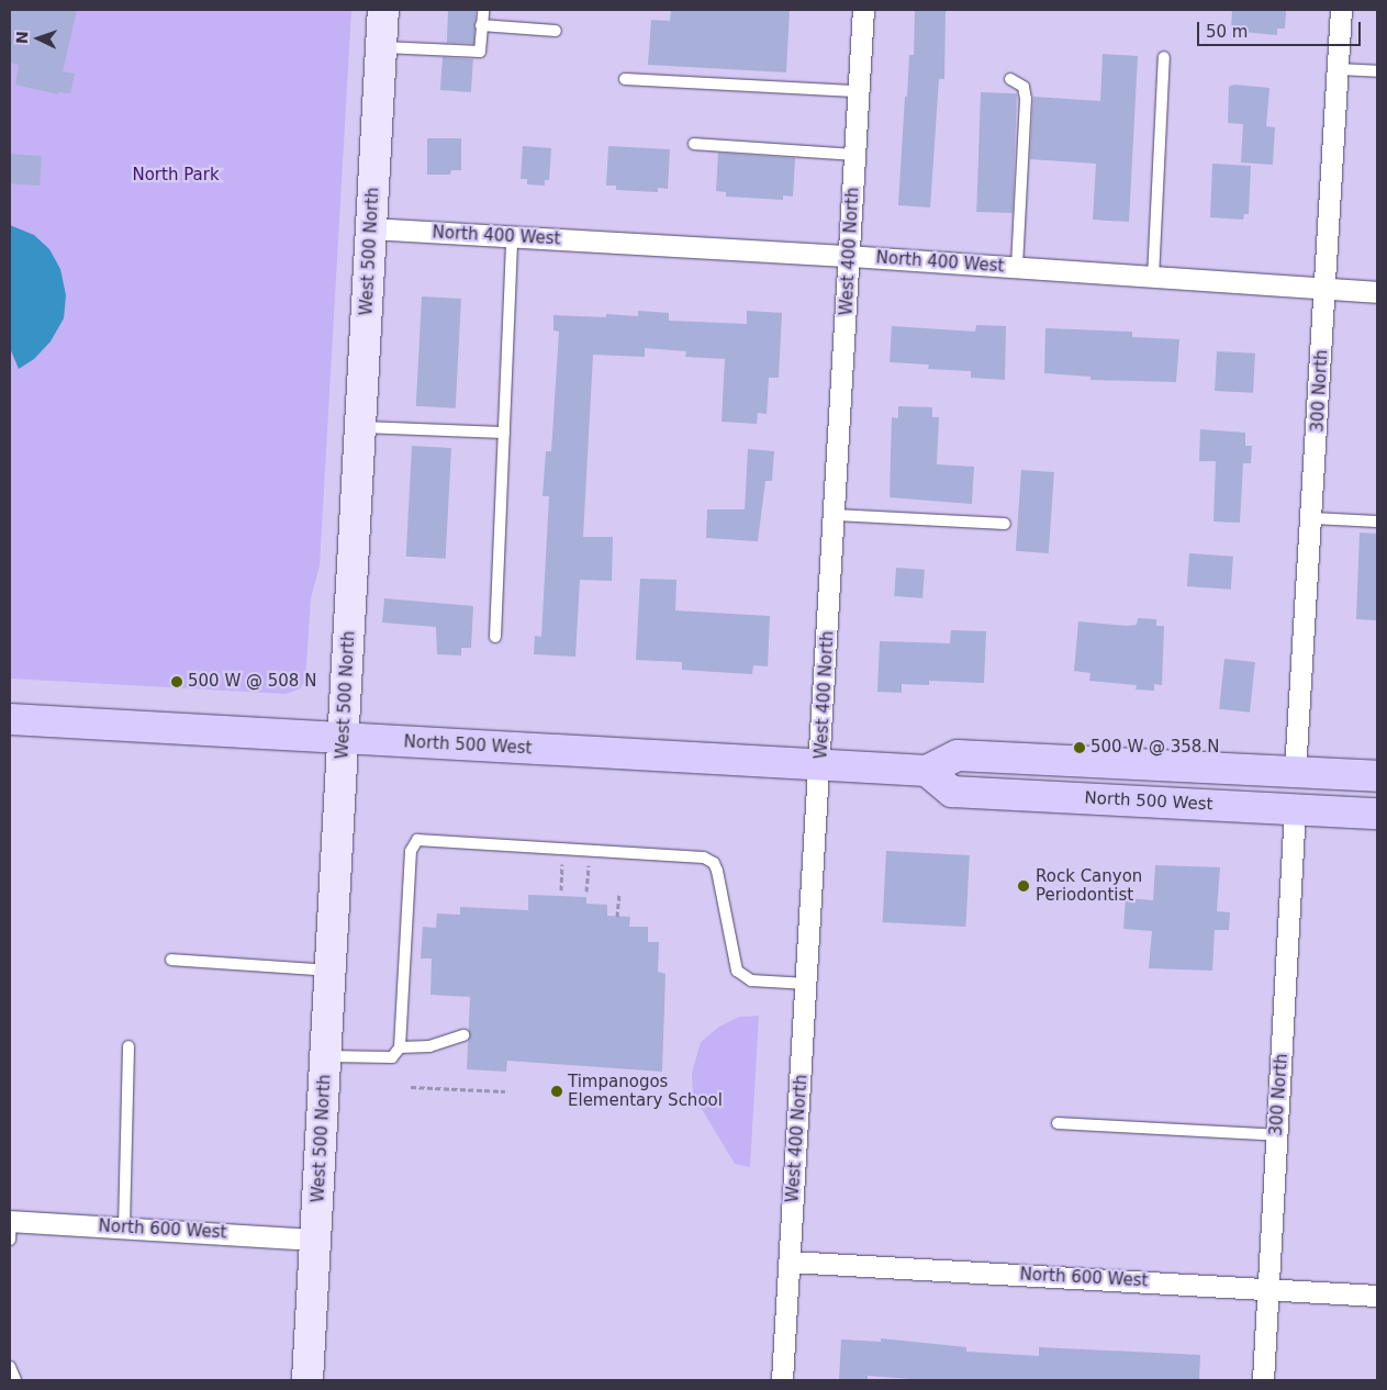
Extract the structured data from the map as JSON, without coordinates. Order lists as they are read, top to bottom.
{
  "streets": {
    "main road": ["North 500 West"],
    "street": [
      "North 400 West",
      "West 500 North",
      "West 400 North",
      "300 North",
      "North 600 West"
    ]
  },
  "crossings": [
    ["North 400 West", "West 500 North"],
    ["North 400 West", "West 400 North"],
    ["North 400 West", "300 North"],
    ["West 500 North", "North 500 West"],
    ["West 500 North", "North 600 West"],
    ["West 400 North", "North 500 West"],
    ["West 400 North", "North 600 West"],
    ["300 North", "North 500 West"],
    ["300 North", "North 600 West"]
  ],
  "parks": ["North Park"],
  "places": [
    "500 W @ 508 N",
    "500 W @ 358 N",
    "Rock Canyon Periodontist",
    "Timpanogos Elementary School"
  ],
  "scale_bar": "50 m",
  "north": "left"
}
